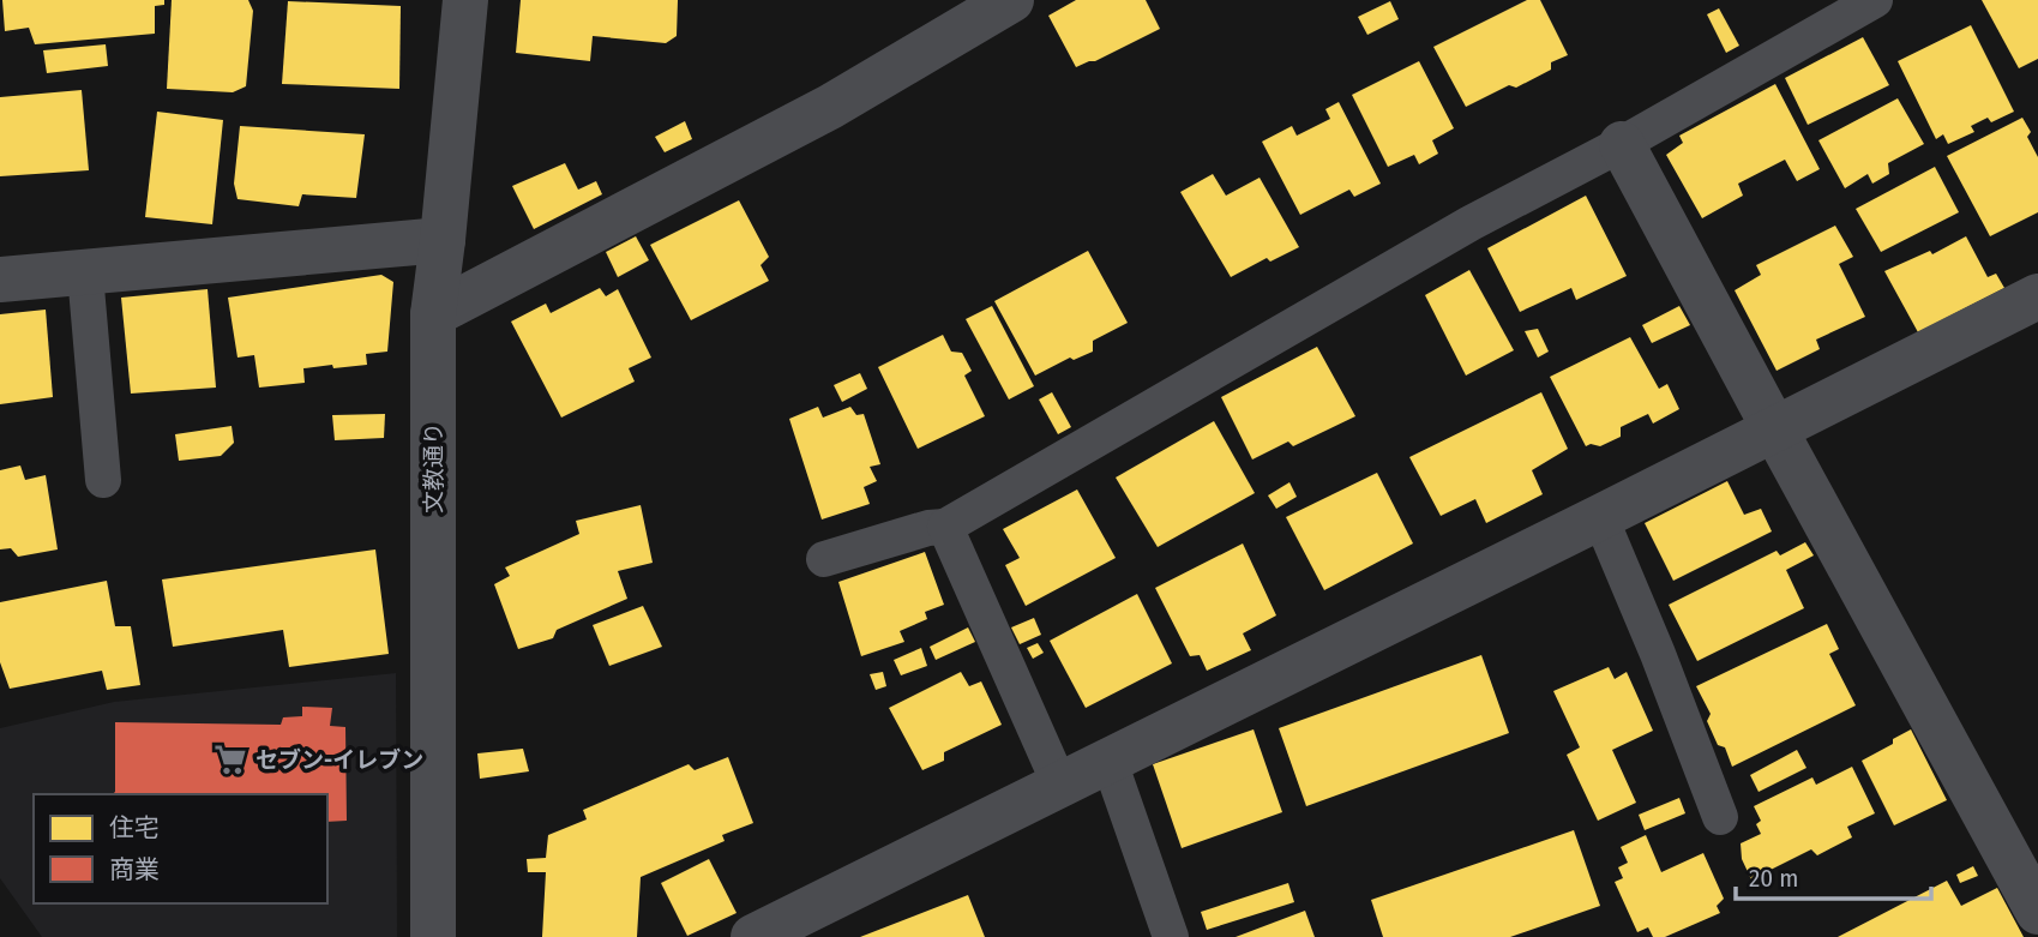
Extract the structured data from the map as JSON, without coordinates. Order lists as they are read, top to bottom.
{
  "streets": {
    "street": ["文教通り"]
  },
  "places": {
    "supermarket": ["セブン-イレブン"]
  },
  "legend": ["住宅", "商業"],
  "scale_bar": "20 m"
}
